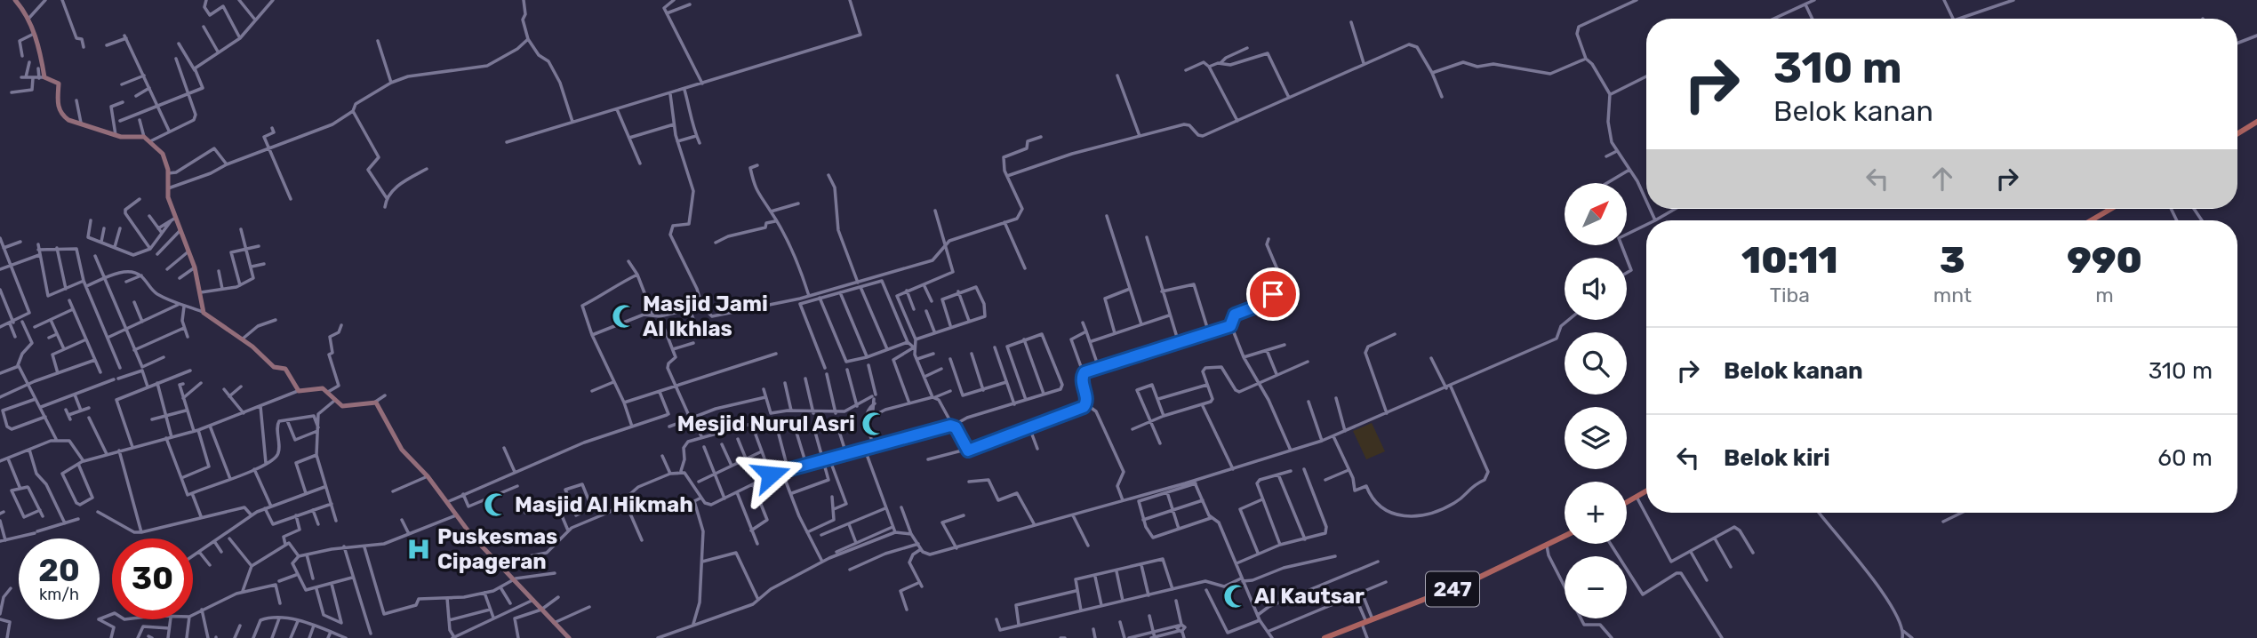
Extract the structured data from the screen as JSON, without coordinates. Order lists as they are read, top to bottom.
{
  "streets": {
    "main road": ["247"]
  },
  "places": {
    "mosque": [
      "Masjid Jami Al Ikhlas",
      "Mesjid Nurul Asri",
      "Masjid Al Hikmah",
      "Al Kautsar"
    ],
    "hospital": ["Puskesmas Cipageran"]
  },
  "north": "top right",
  "page": {
    "turn": ["310 m", "Belok kanan"],
    "map_buttons": ["+", "−"],
    "eta": [
      "10:11",
      "Tiba",
      "3",
      "mnt",
      "990",
      "m"
    ],
    "list": [
      {
        "name": "Belok kanan",
        "value": "310 m"
      },
      {
        "name": "Belok kiri",
        "value": "60 m"
      }
    ],
    "speed": "20 km/h",
    "limit": "30"
  }
}
